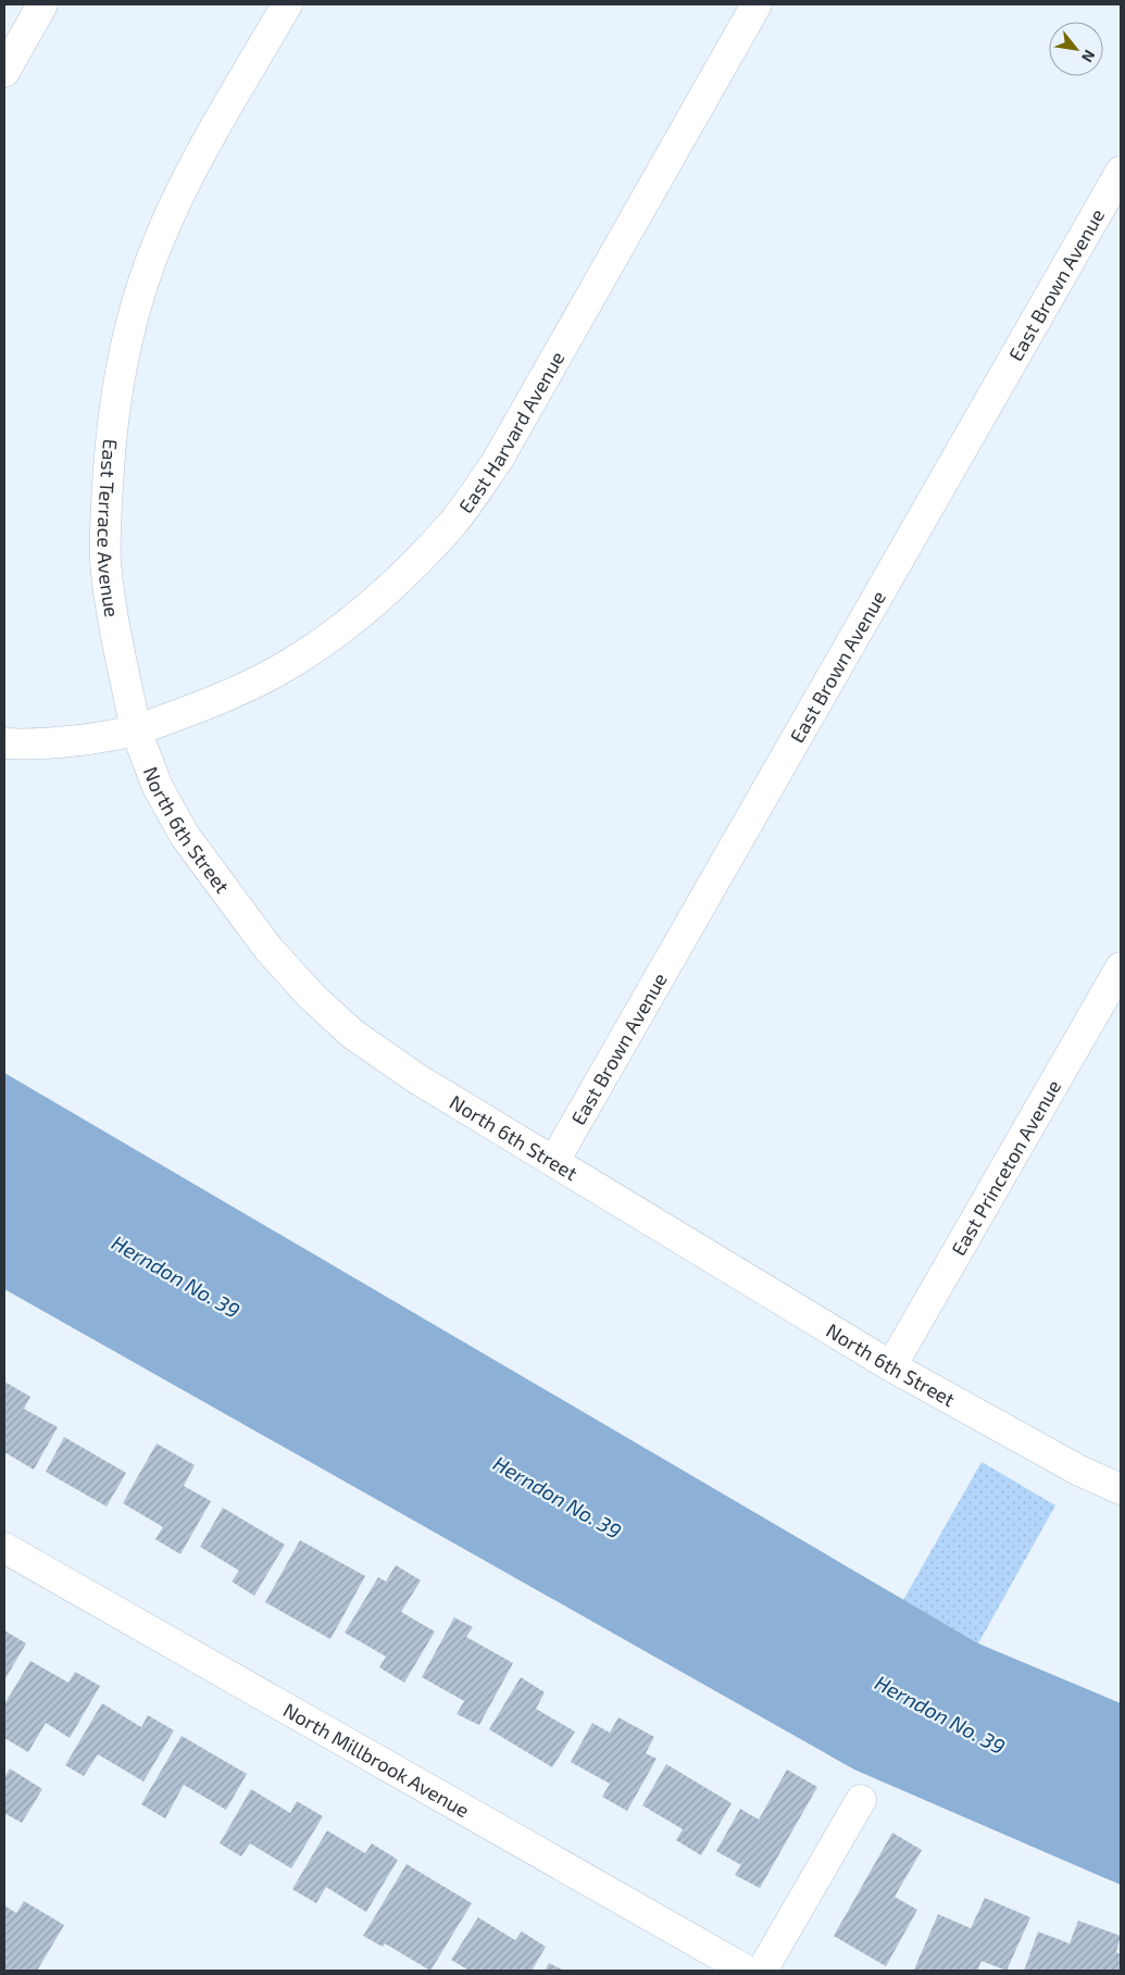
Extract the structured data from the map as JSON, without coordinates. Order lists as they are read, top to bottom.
{
  "streets": {
    "street": [
      "East Brown Avenue",
      "East Harvard Avenue",
      "East Terrace Avenue",
      "North 6th Street",
      "East Princeton Avenue",
      "North Millbrook Avenue"
    ]
  },
  "crossings": [
    ["East Brown Avenue", "North 6th Street"],
    ["East Harvard Avenue", "East Terrace Avenue"],
    ["East Harvard Avenue", "North 6th Street"],
    ["East Terrace Avenue", "North 6th Street"],
    ["North 6th Street", "East Princeton Avenue"]
  ],
  "water": ["Herndon No. 39"],
  "north": "bottom right"
}
